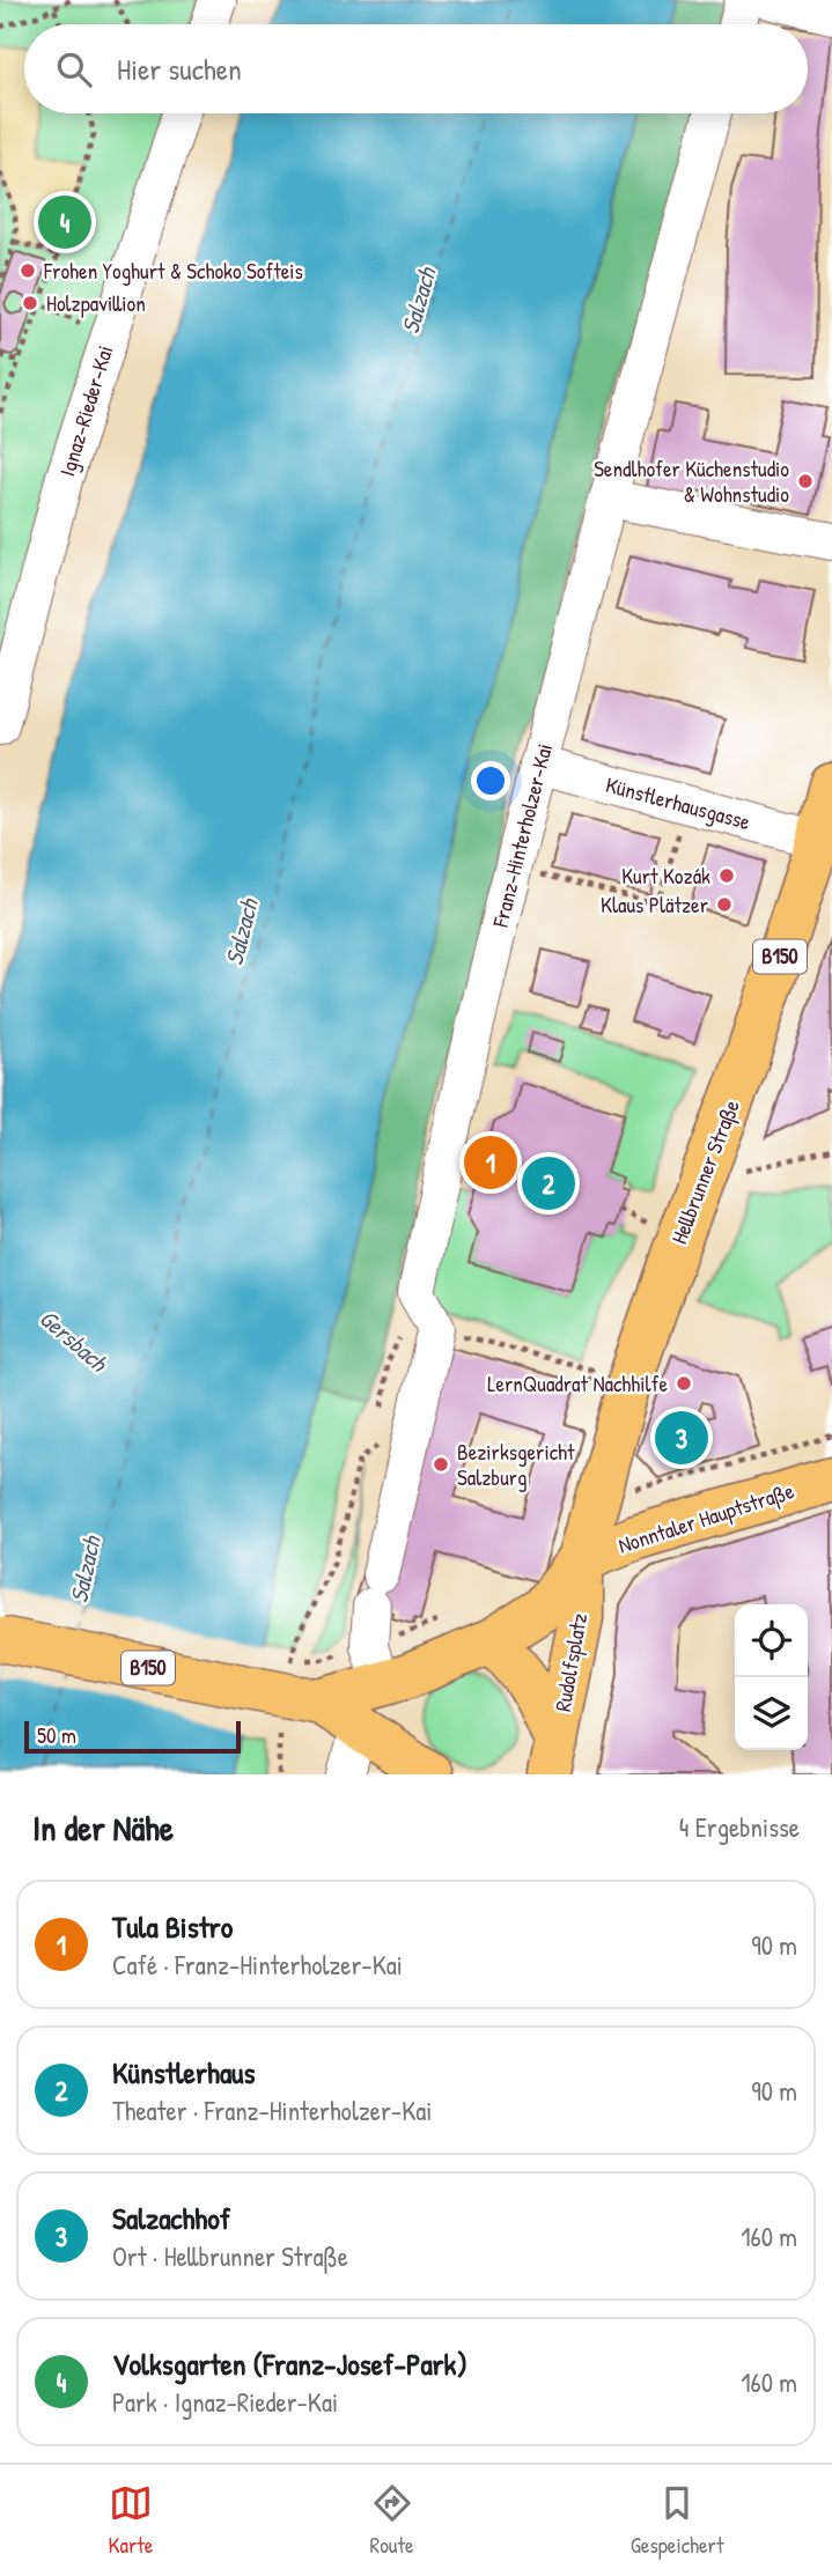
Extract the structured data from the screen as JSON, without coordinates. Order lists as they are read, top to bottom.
{
  "streets": {
    "main road": [
      "B150",
      "Hellbrunner Straße",
      "Nonntaler Hauptstraße",
      "Rudolfsplatz"
    ],
    "street": ["Ignaz-Rieder-Kai", "Künstlerhausgasse", "Franz-Hinterholzer-Kai"]
  },
  "crossings": [
    ["Künstlerhausgasse", "Franz-Hinterholzer-Kai"],
    ["Künstlerhausgasse", "Hellbrunner Straße"],
    ["B150", "Rudolfsplatz"],
    ["Hellbrunner Straße", "Nonntaler Hauptstraße"],
    ["Hellbrunner Straße", "Rudolfsplatz"],
    ["Nonntaler Hauptstraße", "Rudolfsplatz"]
  ],
  "water": ["Salzach", "Gersbach"],
  "places": [
    "Frohen Yoghurt & Schoko Softeis",
    "Holzpavillion",
    "Sendlhofer Küchenstudio & Wohnstudio",
    "Kurt Kozák",
    "Klaus Plätzer",
    "LernQuadrat Nachhilfe",
    "Bezirksgericht Salzburg"
  ],
  "scale_bar": "50 m",
  "page": {
    "search": "Hier suchen",
    "pins": [
      "4",
      "1",
      "2",
      "3"
    ],
    "scale": "50 m",
    "heading": ["In der Nähe", "4 Ergebnisse"],
    "list": [
      {
        "mark": "1",
        "name": "Tula Bistro",
        "note": "Café · Franz-Hinterholzer-Kai",
        "value": "90 m"
      },
      {
        "mark": "2",
        "name": "Künstlerhaus",
        "note": "Theater · Franz-Hinterholzer-Kai",
        "value": "90 m"
      },
      {
        "mark": "3",
        "name": "Salzachhof",
        "note": "Ort · Hellbrunner Straße",
        "value": "160 m"
      },
      {
        "mark": "4",
        "name": "Volksgarten (Franz-Josef-Park)",
        "note": "Park · Ignaz-Rieder-Kai",
        "value": "160 m"
      }
    ],
    "nav": ["Karte", "Route", "Gespeichert"]
  }
}
